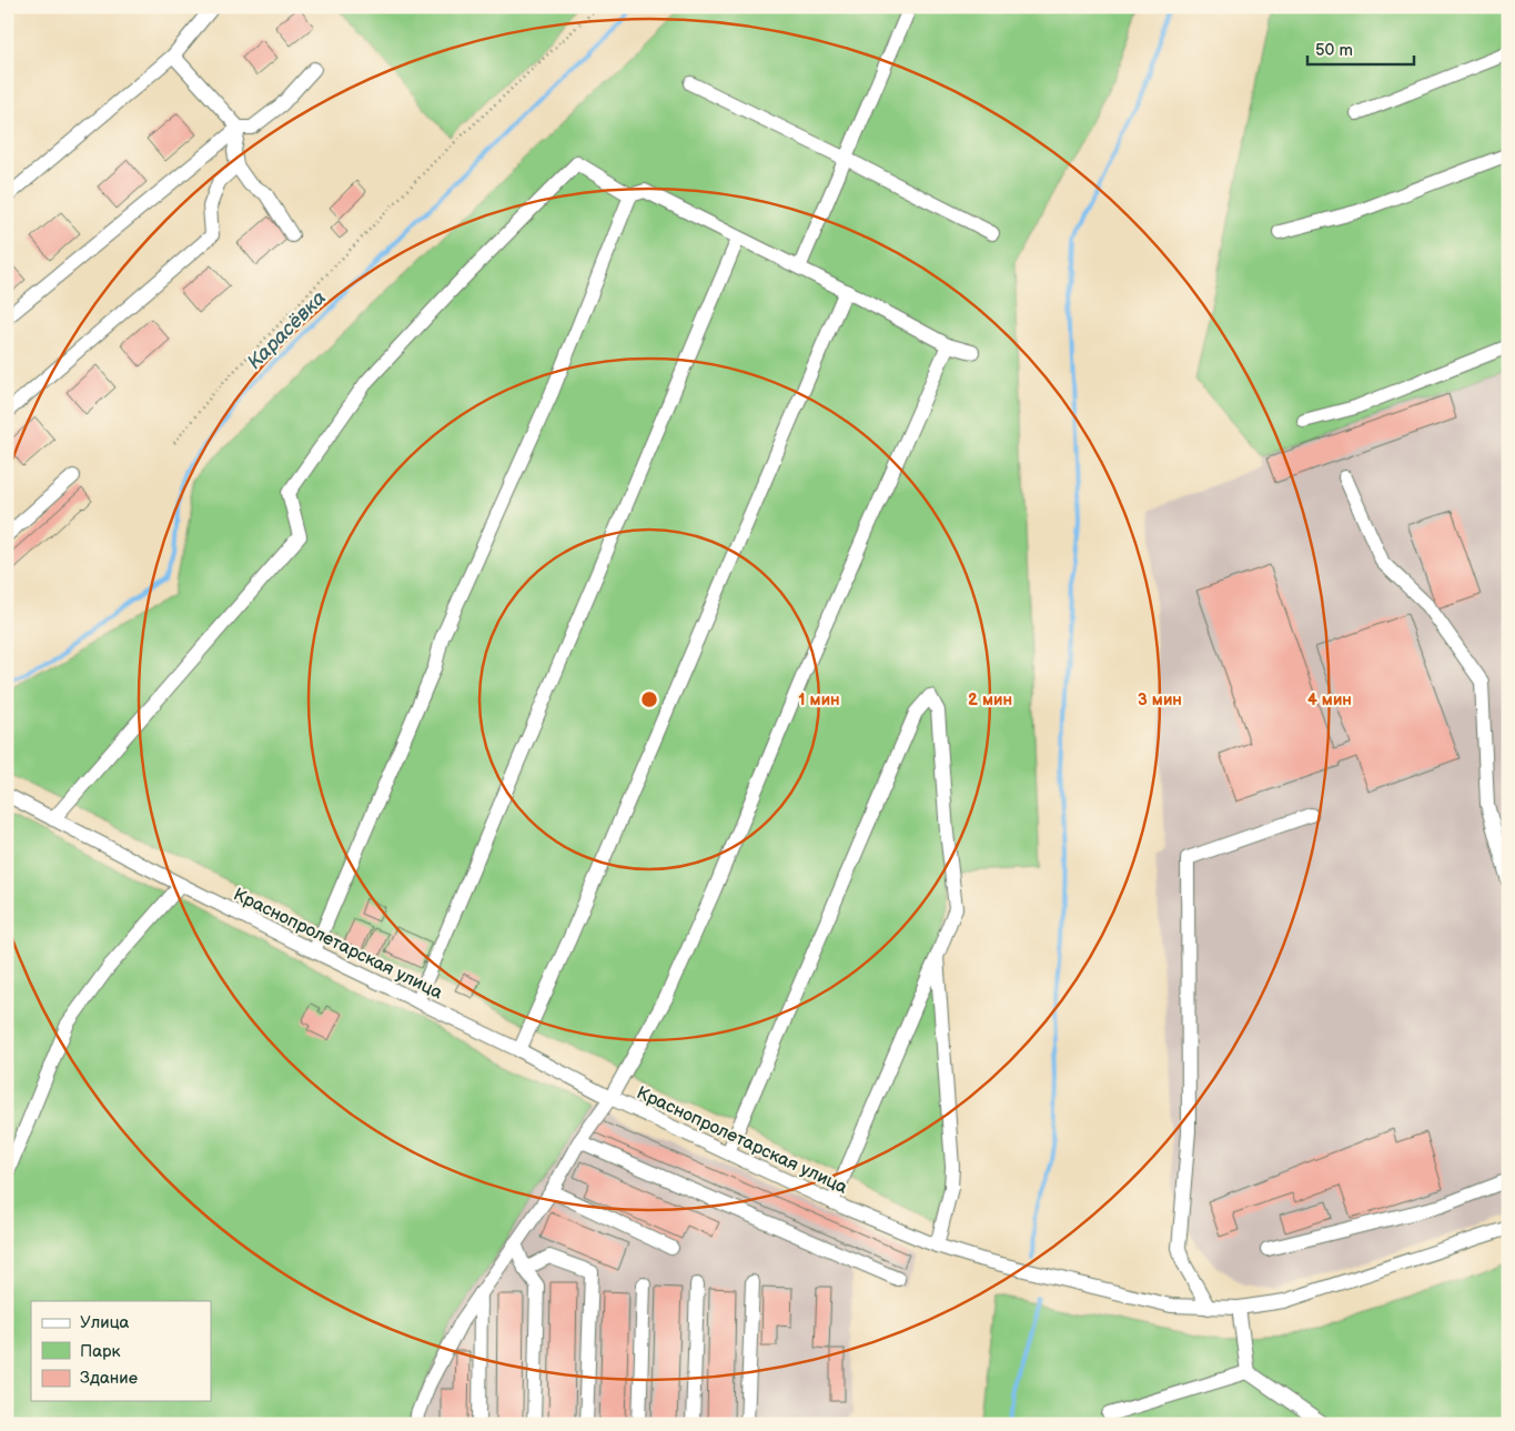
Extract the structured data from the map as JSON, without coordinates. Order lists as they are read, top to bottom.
{
  "streets": {
    "street": ["Краснопролетарская улица"]
  },
  "water": ["Карасёвка"],
  "legend": ["Улица", "Парк", "Здание"],
  "scale_bar": "50 m",
  "rings": [
    "1 мин",
    "2 мин",
    "3 мин",
    "4 мин"
  ]
}
